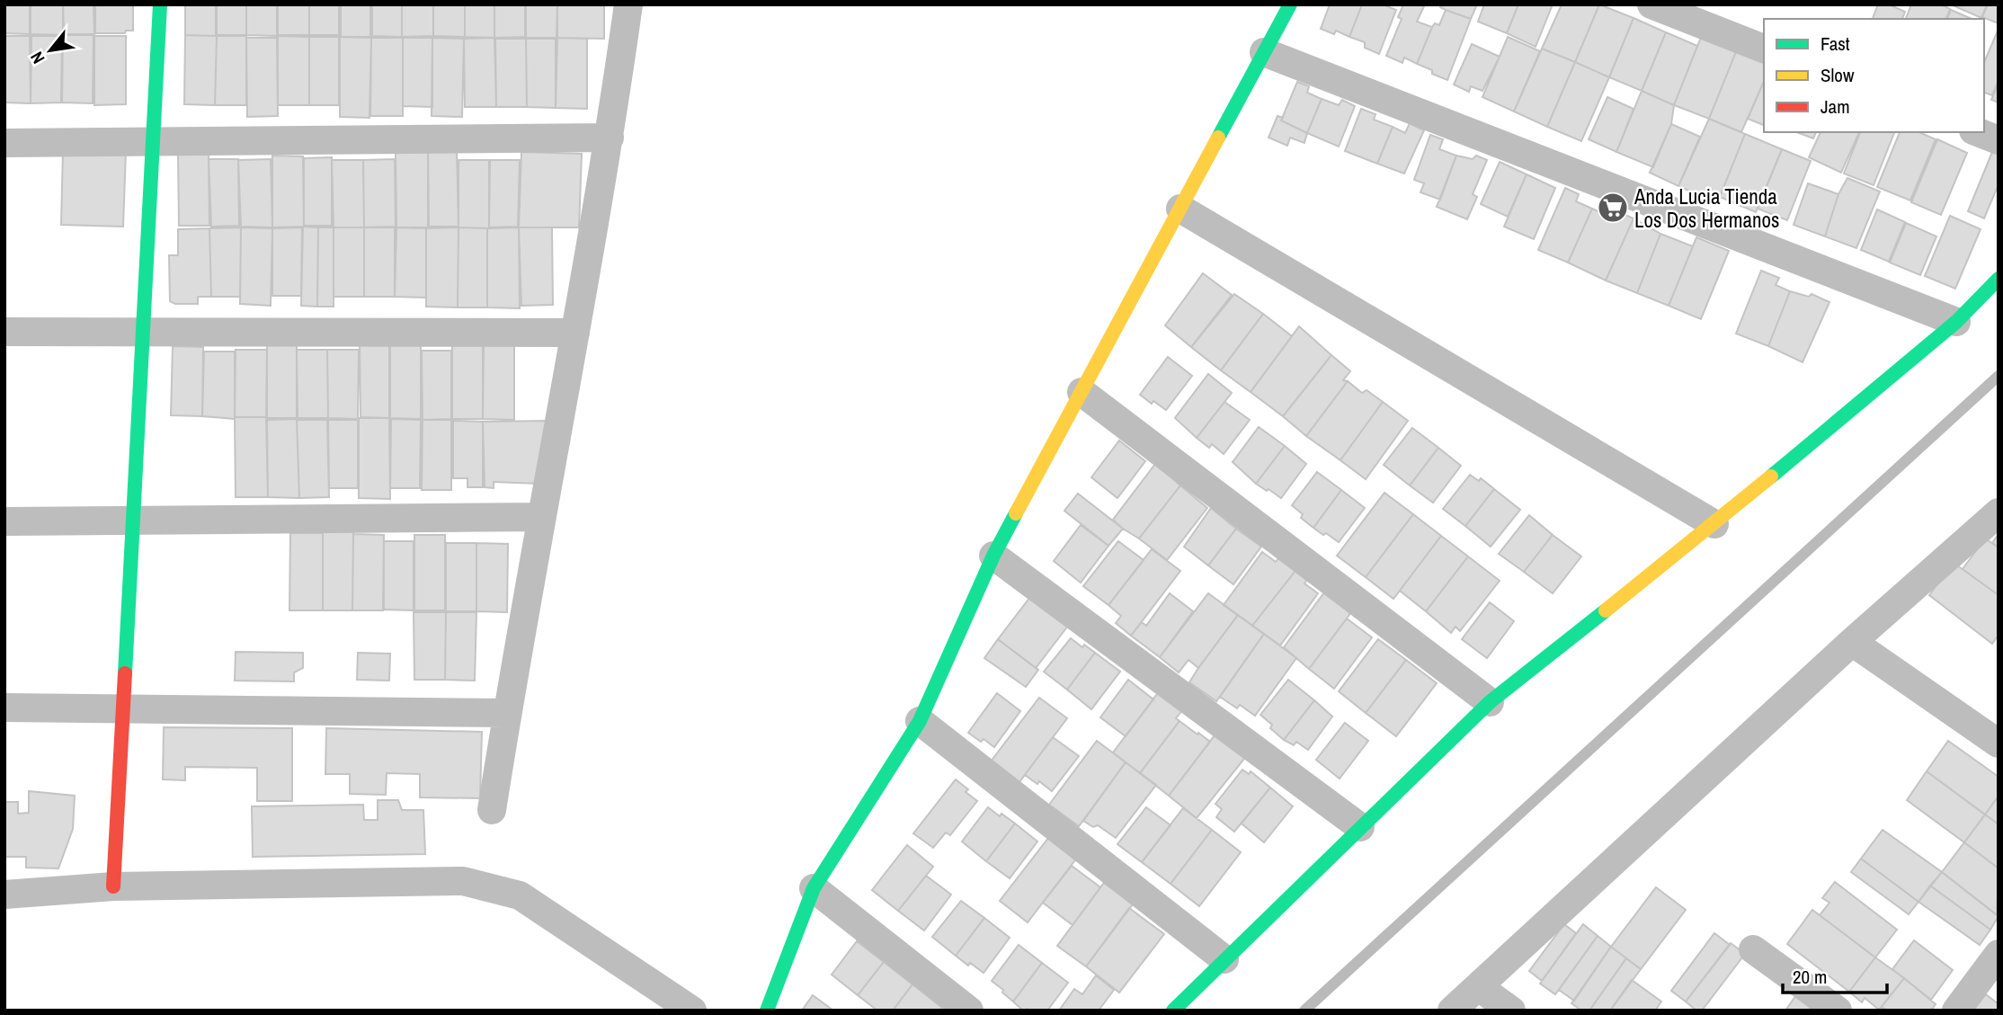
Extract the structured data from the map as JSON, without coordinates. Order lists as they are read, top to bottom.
{
  "places": {
    "supermarket": ["Anda Lucia Tienda Los Dos Hermanos"]
  },
  "legend": ["Fast", "Slow", "Jam"],
  "scale_bar": "20 m",
  "north": "bottom left"
}
